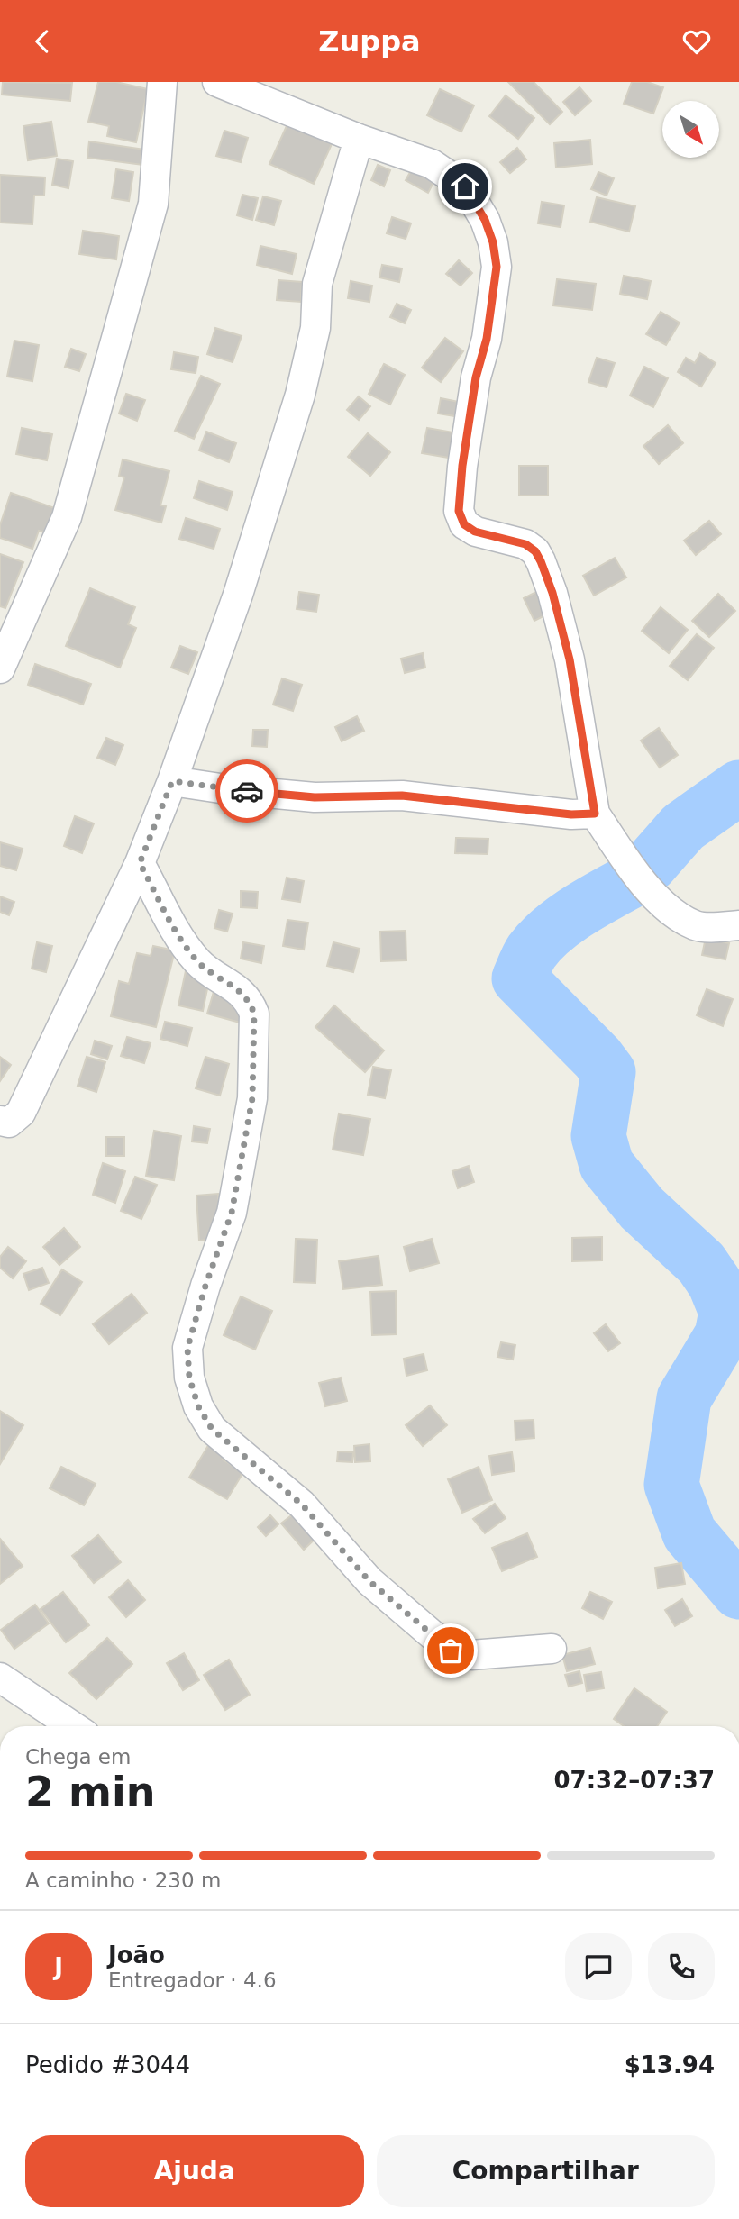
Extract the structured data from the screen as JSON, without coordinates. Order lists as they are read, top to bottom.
{
  "north": "bottom right",
  "page": {
    "header": "Zuppa",
    "heading": ["2 min", "Chega em", "07:32–07:37"],
    "panel": [
      "João",
      "Entregador · 4.6",
      "Pedido #3044",
      "$13.94"
    ],
    "bar": "A caminho · 230 m",
    "round": "J",
    "buttons": ["Ajuda", "Compartilhar"]
  }
}
